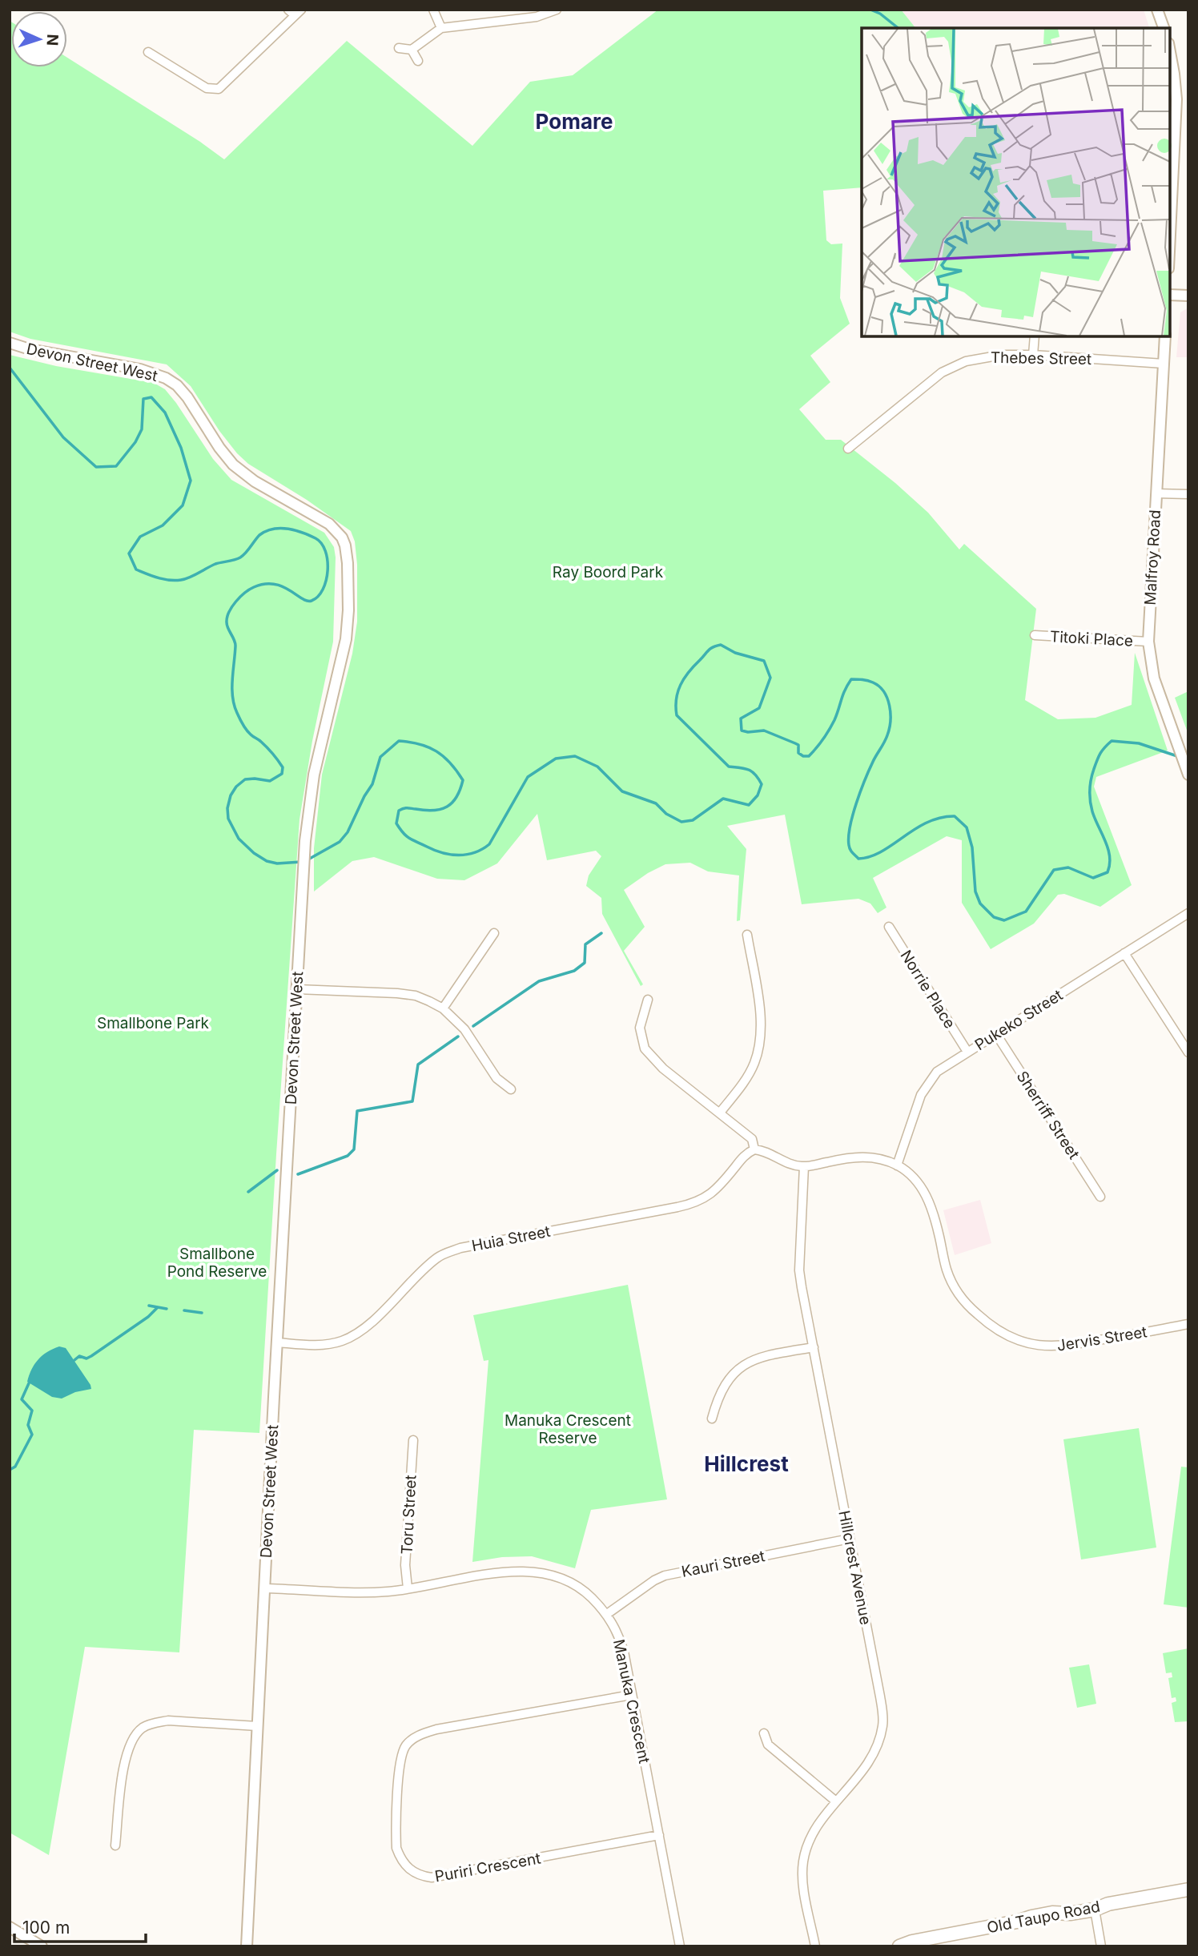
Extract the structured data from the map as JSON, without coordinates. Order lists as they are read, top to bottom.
{
  "streets": {
    "highway": ["Old Taupo Road"],
    "main road": ["Devon Street West", "Malfroy Road"],
    "street": [
      "Thebes Street",
      "Titoki Place",
      "Norrie Place",
      "Pukeko Street",
      "Sherriff Street",
      "Huia Street",
      "Jervis Street",
      "Toru Street",
      "Kauri Street",
      "Hillcrest Avenue",
      "Manuka Crescent",
      "Puriri Crescent"
    ]
  },
  "crossings": [
    ["Thebes Street", "Malfroy Road"],
    ["Devon Street West", "Huia Street"],
    ["Devon Street West", "Manuka Crescent"],
    ["Malfroy Road", "Titoki Place"],
    ["Norrie Place", "Pukeko Street"],
    ["Pukeko Street", "Sherriff Street"],
    ["Pukeko Street", "Jervis Street"],
    ["Huia Street", "Jervis Street"],
    ["Jervis Street", "Hillcrest Avenue"],
    ["Toru Street", "Manuka Crescent"],
    ["Kauri Street", "Hillcrest Avenue"],
    ["Kauri Street", "Manuka Crescent"],
    ["Manuka Crescent", "Puriri Crescent"]
  ],
  "districts": ["Pomare", "Hillcrest"],
  "parks": [
    "Ray Boord Park",
    "Smallbone Park",
    "Smallbone Pond Reserve",
    "Manuka Crescent Reserve"
  ],
  "scale_bar": "100 m",
  "north": "right"
}
